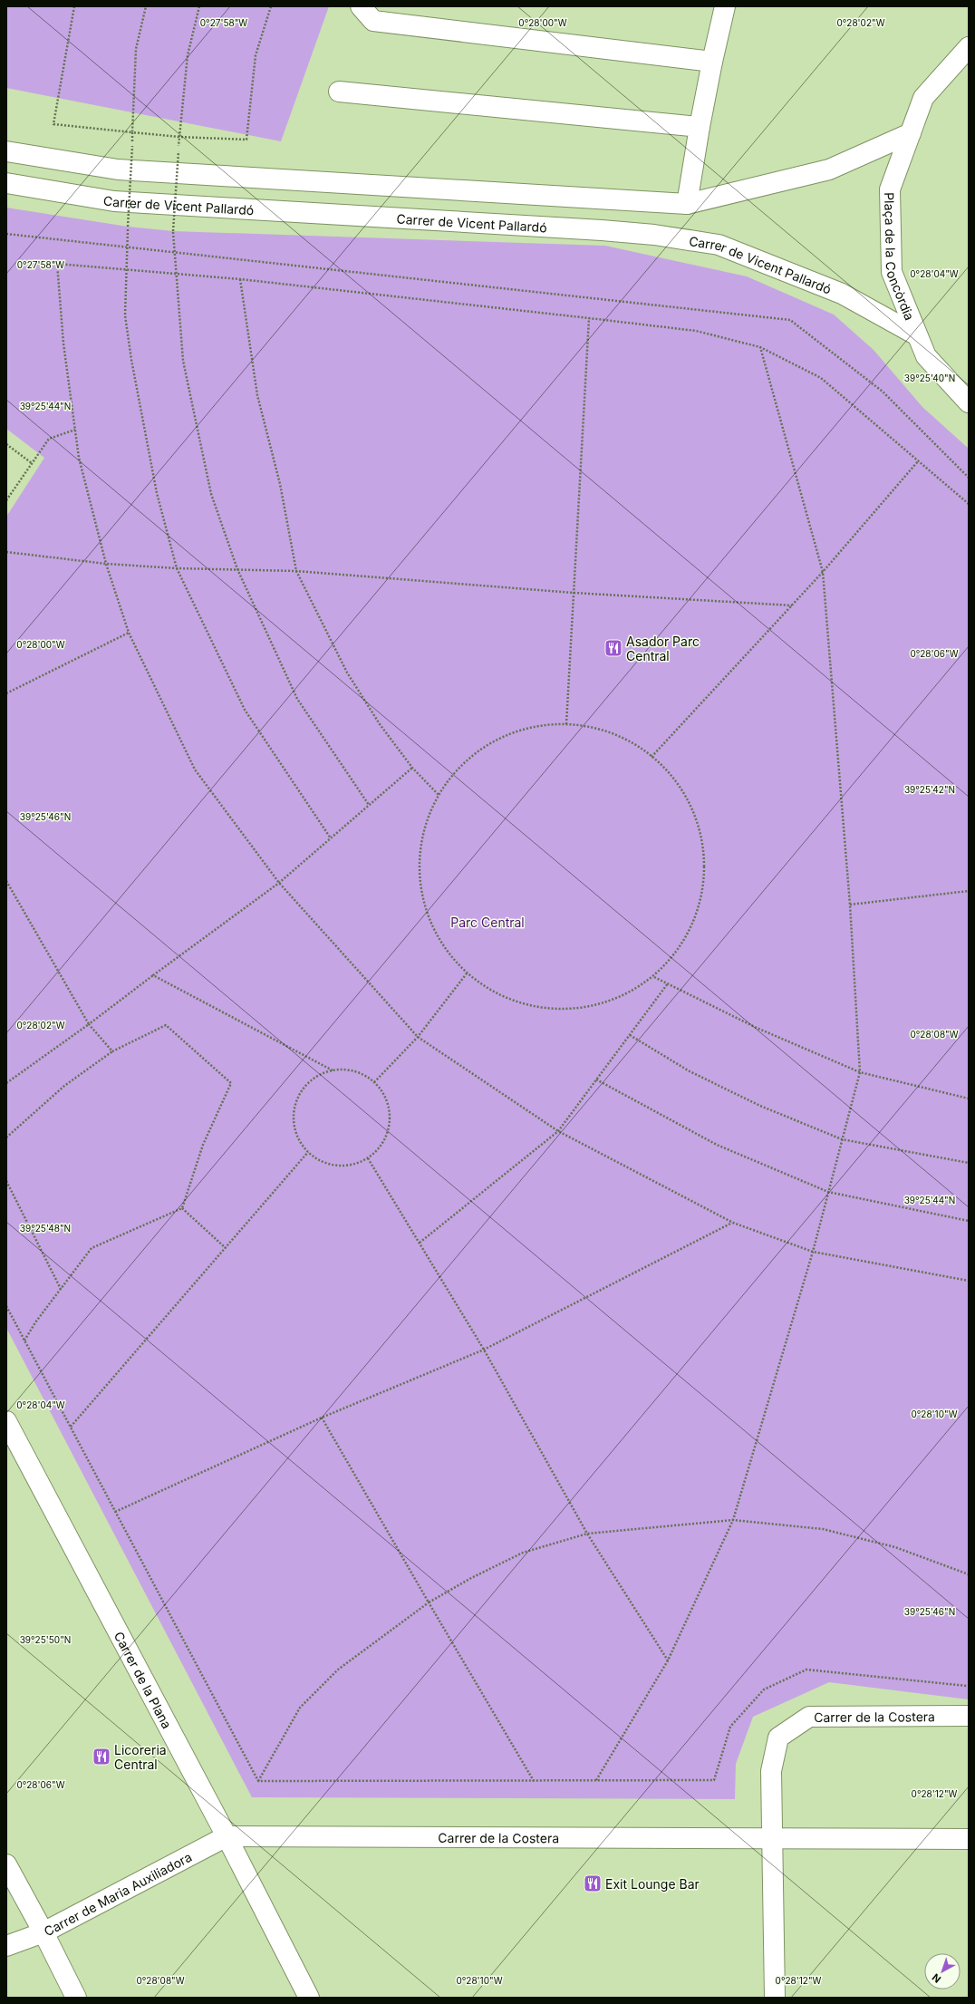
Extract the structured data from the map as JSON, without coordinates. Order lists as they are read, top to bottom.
{
  "streets": {
    "street": [
      "Carrer de Vicent Pallardó",
      "Plaça de la Concòrdia",
      "Carrer de la Plana",
      "Carrer de la Costera",
      "Carrer de Maria Auxiliadora"
    ]
  },
  "crossings": [
    ["Carrer de Vicent Pallardó", "Plaça de la Concòrdia"],
    ["Carrer de la Plana", "Carrer de la Costera"],
    ["Carrer de la Plana", "Carrer de Maria Auxiliadora"],
    ["Carrer de la Costera", "Carrer de Maria Auxiliadora"]
  ],
  "parks": ["Parc Central"],
  "places": {
    "restaurant": ["Asador Parc Central", "Licoreria Central", "Exit Lounge Bar"]
  },
  "north": "bottom left",
  "coordinates": [
    "0°27'58\"W",
    "0°28'00\"W",
    "0°28'02\"W",
    "0°28'04\"W",
    "39°25'40\"N",
    "39°25'44\"N",
    "0°28'06\"W",
    "39°25'42\"N",
    "39°25'46\"N",
    "0°28'08\"W",
    "39°25'48\"N",
    "0°28'10\"W",
    "39°25'50\"N",
    "0°28'12\"W"
  ]
}
